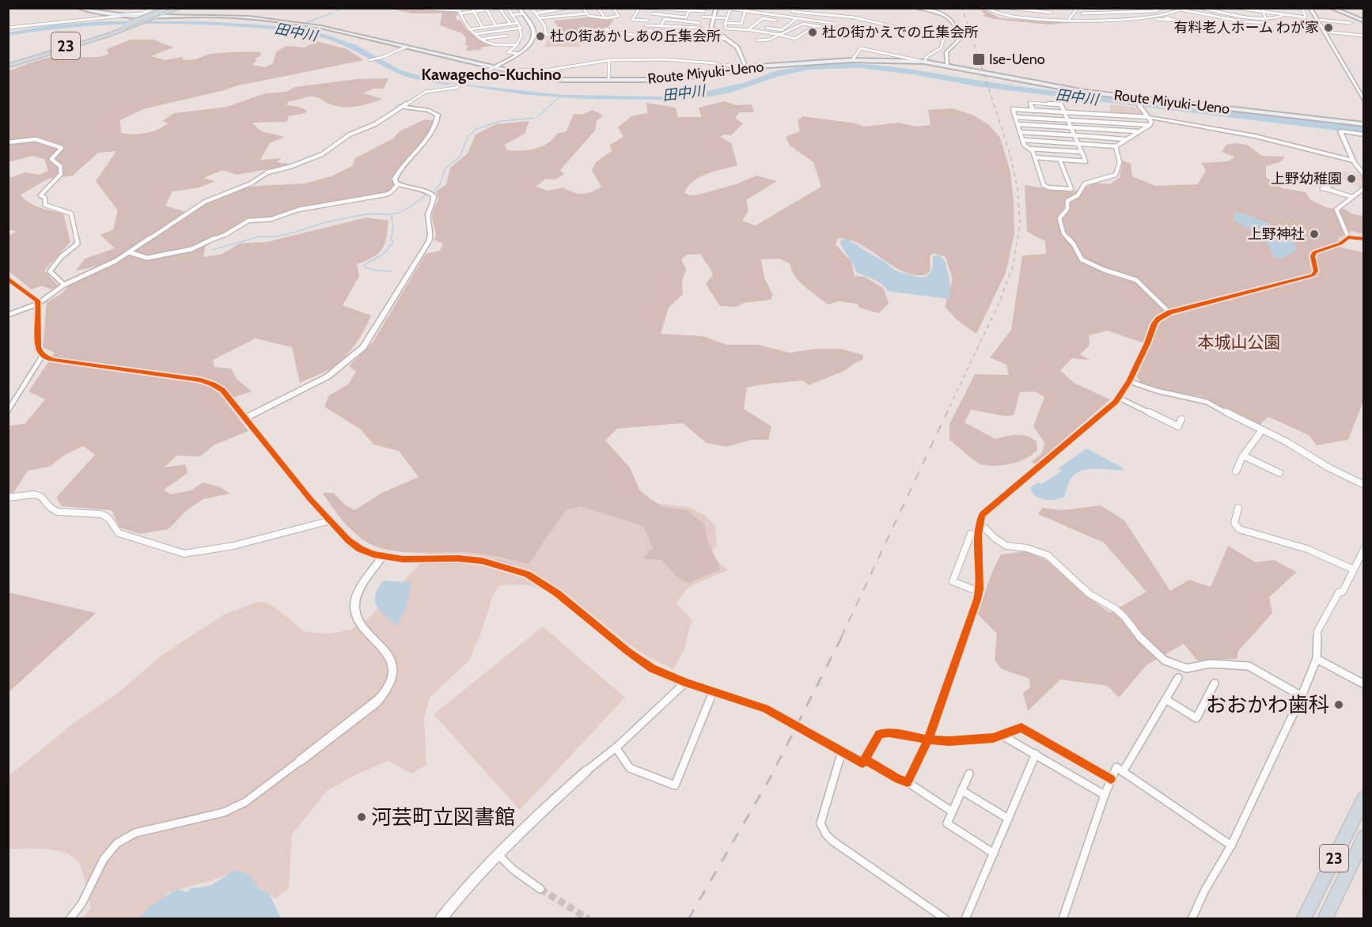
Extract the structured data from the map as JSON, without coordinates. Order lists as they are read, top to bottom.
{
  "streets": {
    "highway": ["23"],
    "main road": ["Route Miyuki-Ueno"]
  },
  "crossings": [
    ["23", "Route Miyuki-Ueno"]
  ],
  "districts": ["Kawagecho-Kuchino"],
  "water": ["田中川"],
  "parks": ["本城山公園"],
  "places": {
    "other": [
      "有料老人ホーム わが家",
      "杜の街かえでの丘集会所",
      "杜の街あかしあの丘集会所",
      "上野幼稚園",
      "上野神社",
      "おおかわ歯科",
      "河芸町立図書館"
    ],
    "transit": ["Ise-Ueno"]
  }
}
